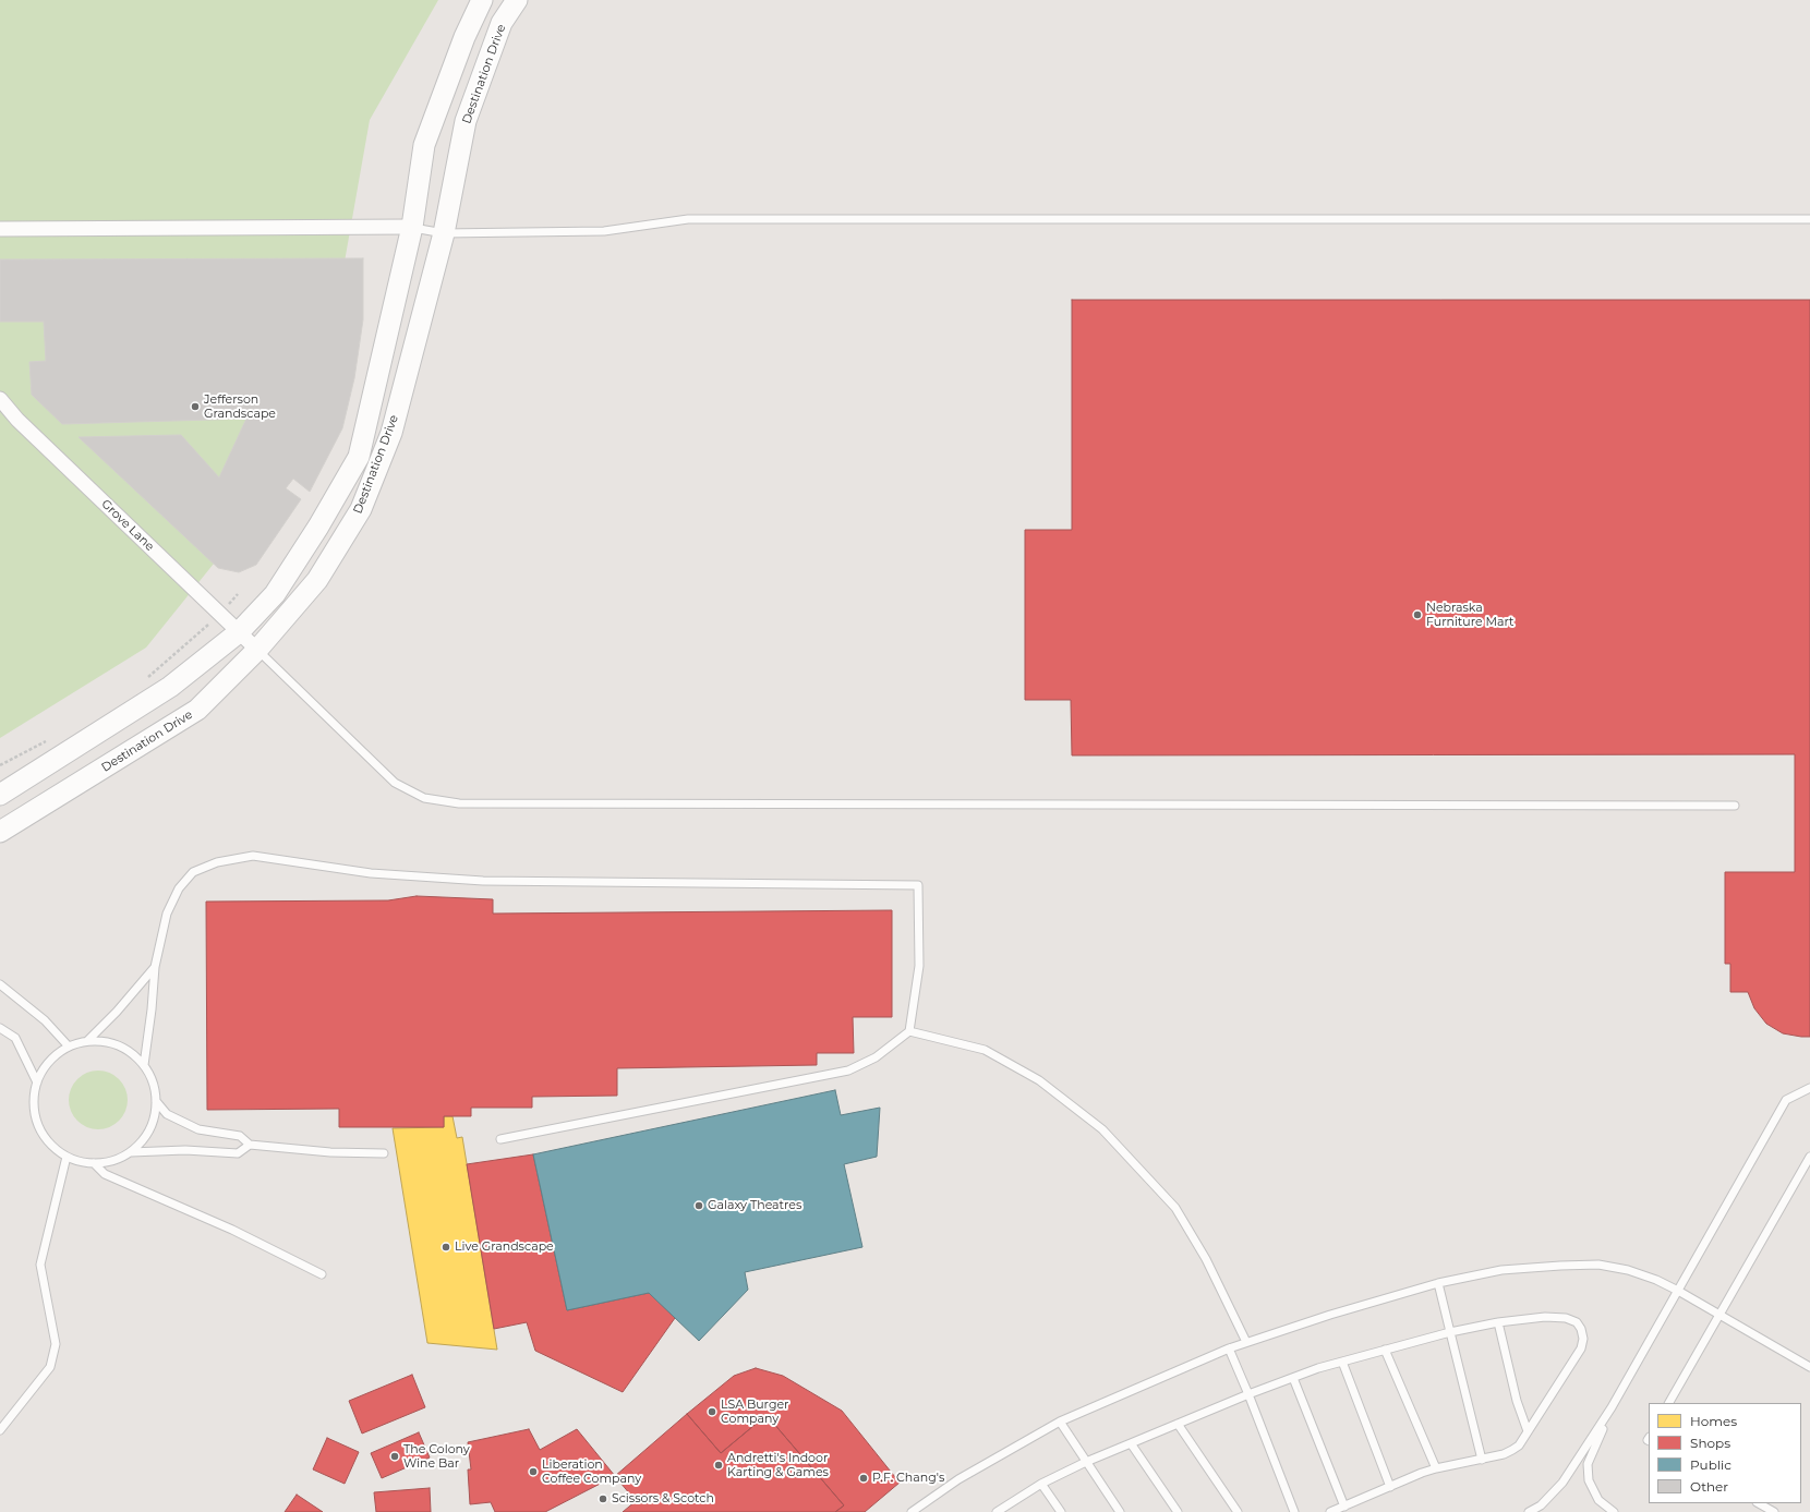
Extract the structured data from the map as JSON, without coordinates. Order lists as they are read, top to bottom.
{
  "streets": {
    "street": ["Destination Drive", "Grove Lane"]
  },
  "crossings": [
    ["Destination Drive", "Grove Lane"]
  ],
  "places": [
    "Jefferson Grandscape",
    "Nebraska Furniture Mart",
    "Galaxy Theatres",
    "Live Grandscape",
    "LSA Burger Company",
    "The Colony Wine Bar",
    "Andretti's Indoor Karting & Games",
    "Liberation Coffee Company",
    "P.F. Chang's",
    "Scissors & Scotch"
  ],
  "legend": [
    "Homes",
    "Shops",
    "Public",
    "Other"
  ]
}
